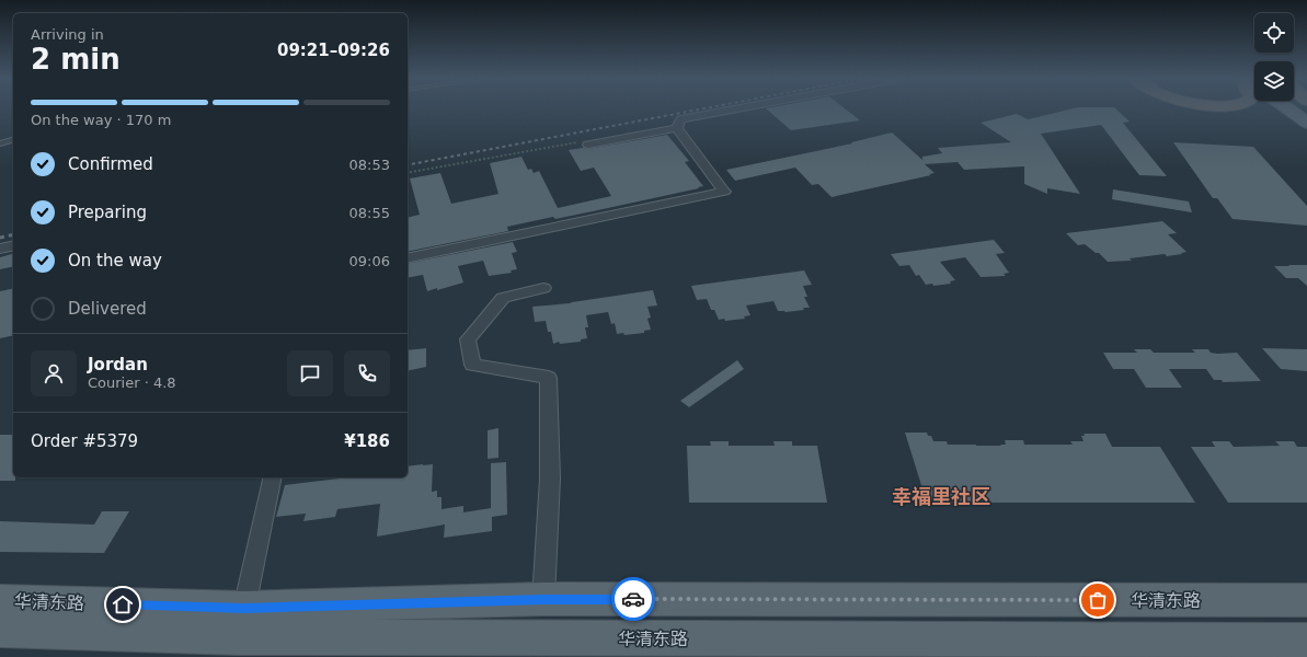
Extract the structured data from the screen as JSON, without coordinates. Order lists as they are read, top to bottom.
{
  "streets": {
    "main road": ["华清东路"]
  },
  "districts": ["幸福里社区"],
  "page": {
    "heading": ["2 min", "Arriving in", "09:21–09:26"],
    "panel": [
      "Jordan",
      "Courier · 4.8",
      "Order #5379",
      "¥186"
    ],
    "bar": "On the way · 170 m",
    "list": [
      ["Confirmed", "08:53"],
      ["Preparing", "08:55"],
      ["On the way", "09:06"],
      "Delivered"
    ]
  }
}
